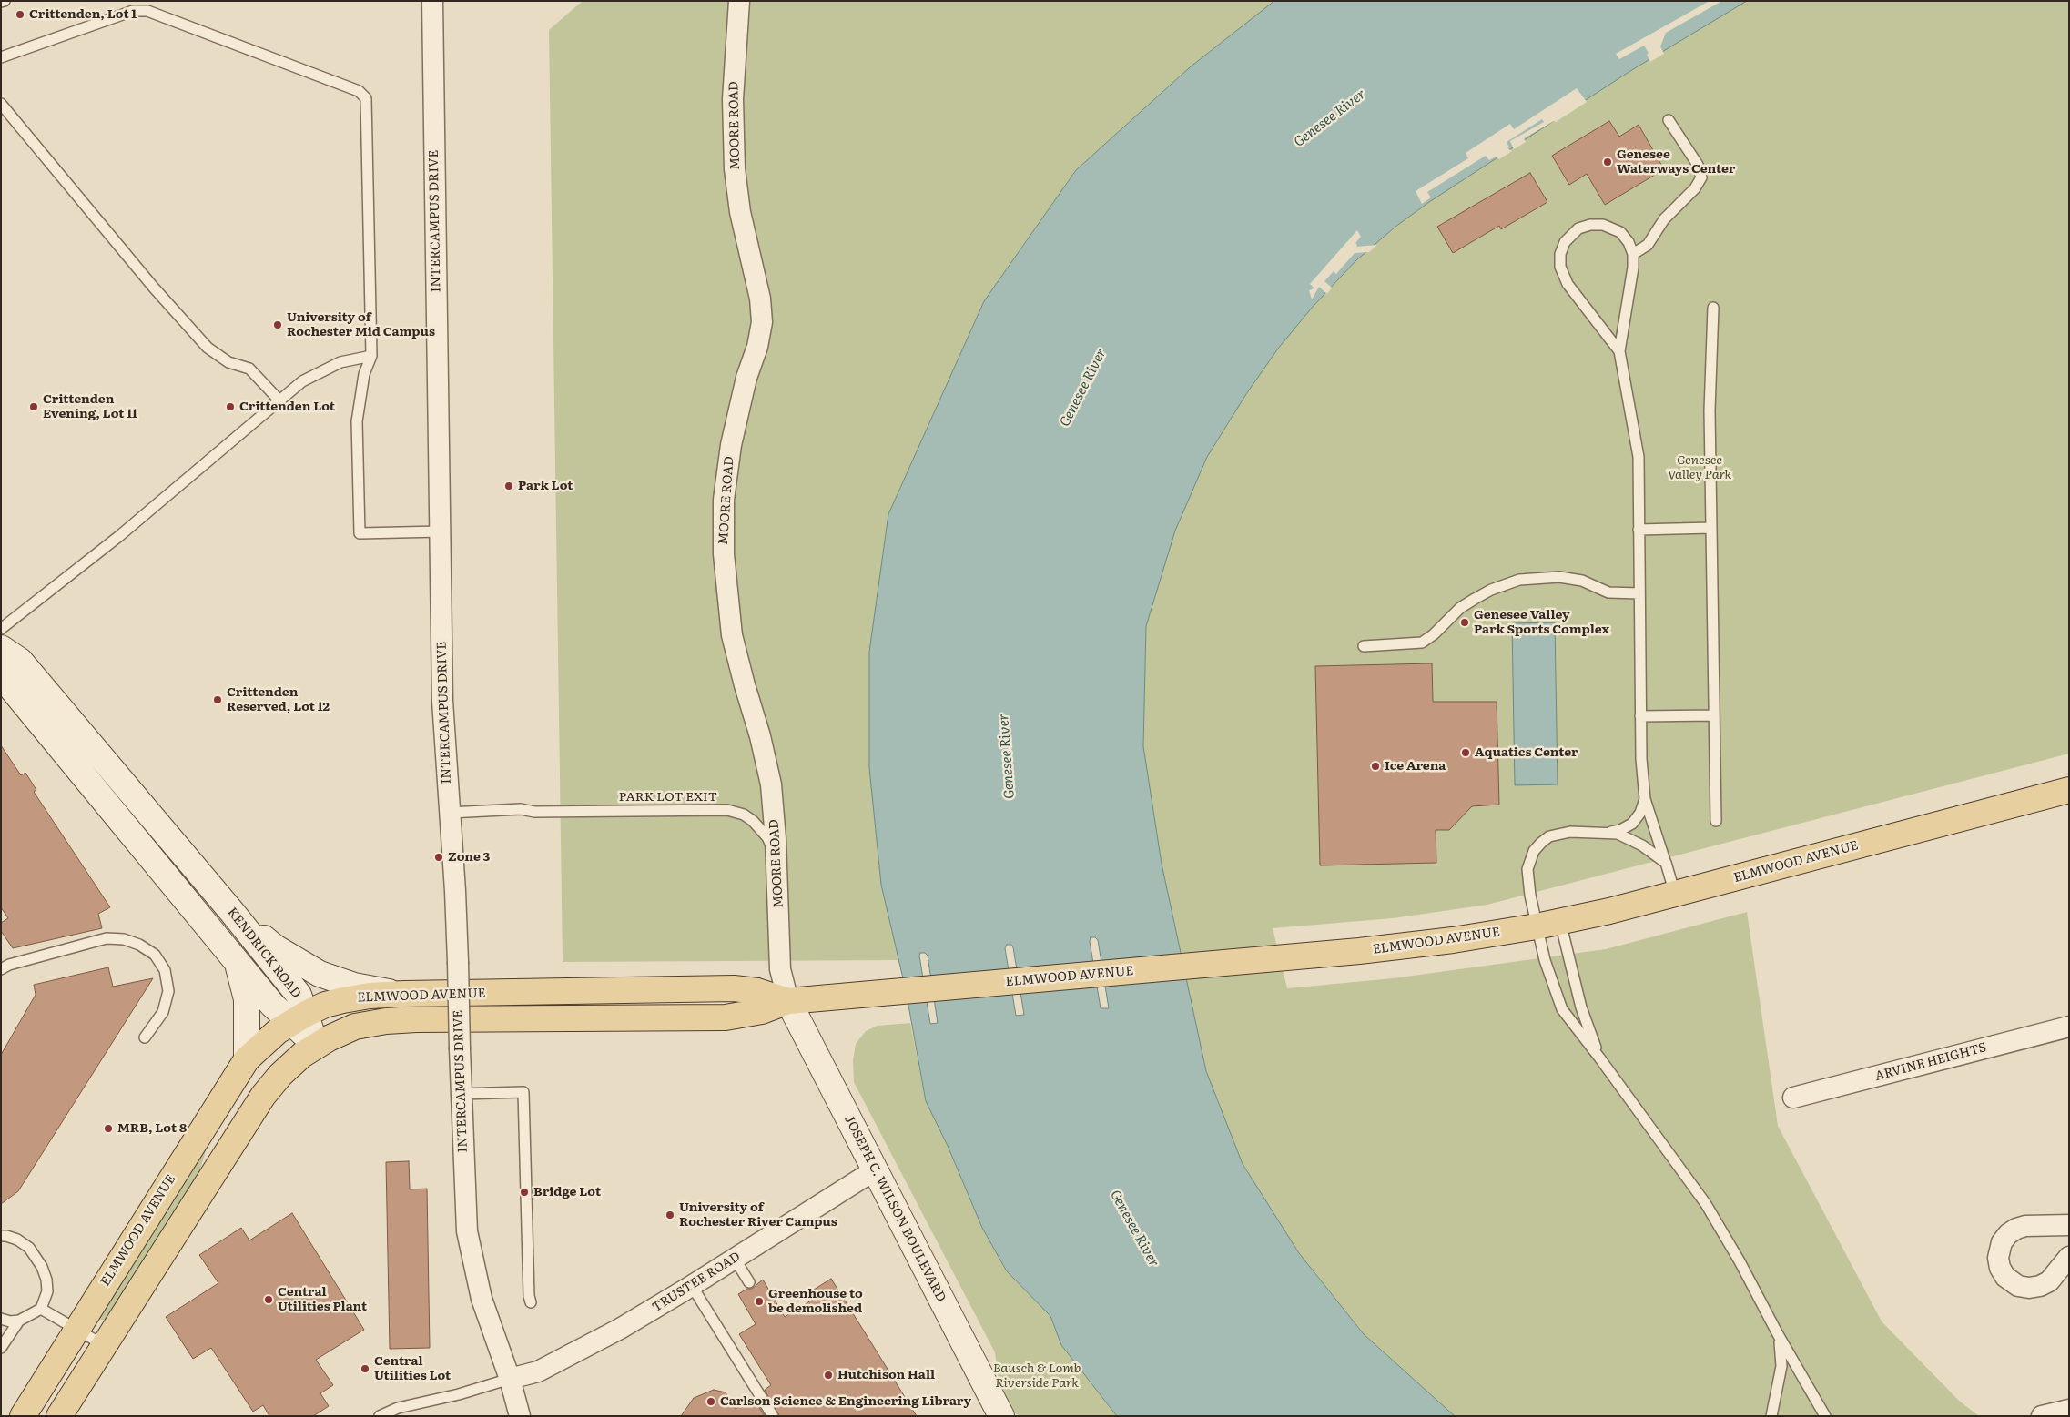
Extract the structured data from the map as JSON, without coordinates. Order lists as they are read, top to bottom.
{
  "streets": {
    "main road": ["ELMWOOD AVENUE"],
    "street": [
      "MOORE ROAD",
      "INTERCAMPUS DRIVE",
      "KENDRICK ROAD",
      "ARVINE HEIGHTS",
      "JOSEPH C. WILSON BOULEVARD",
      "TRUSTEE ROAD"
    ],
    "lane": ["PARK LOT EXIT"]
  },
  "crossings": [
    ["MOORE ROAD", "PARK LOT EXIT"],
    ["MOORE ROAD", "ELMWOOD AVENUE"],
    ["MOORE ROAD", "JOSEPH C. WILSON BOULEVARD"],
    ["INTERCAMPUS DRIVE", "PARK LOT EXIT"],
    ["INTERCAMPUS DRIVE", "TRUSTEE ROAD"],
    ["ELMWOOD AVENUE", "KENDRICK ROAD"],
    ["ELMWOOD AVENUE", "JOSEPH C. WILSON BOULEVARD"],
    ["JOSEPH C. WILSON BOULEVARD", "TRUSTEE ROAD"]
  ],
  "water": ["Genesee River"],
  "parks": ["Genesee Valley Park", "Bausch & Lomb Riverside Park"],
  "places": [
    "Crittenden, Lot 1",
    "Genesee Waterways Center",
    "University of Rochester Mid Campus",
    "Crittenden Evening, Lot 11",
    "Crittenden Lot",
    "Park Lot",
    "Genesee Valley Park Sports Complex",
    "Crittenden Reserved, Lot 12",
    "Aquatics Center",
    "Ice Arena",
    "Zone 3",
    "MRB, Lot 8",
    "Bridge Lot",
    "University of Rochester River Campus",
    "Central Utilities Plant",
    "Greenhouse to be demolished",
    "Central Utilities Lot",
    "Hutchison Hall",
    "Carlson Science & Engineering Library"
  ]
}
